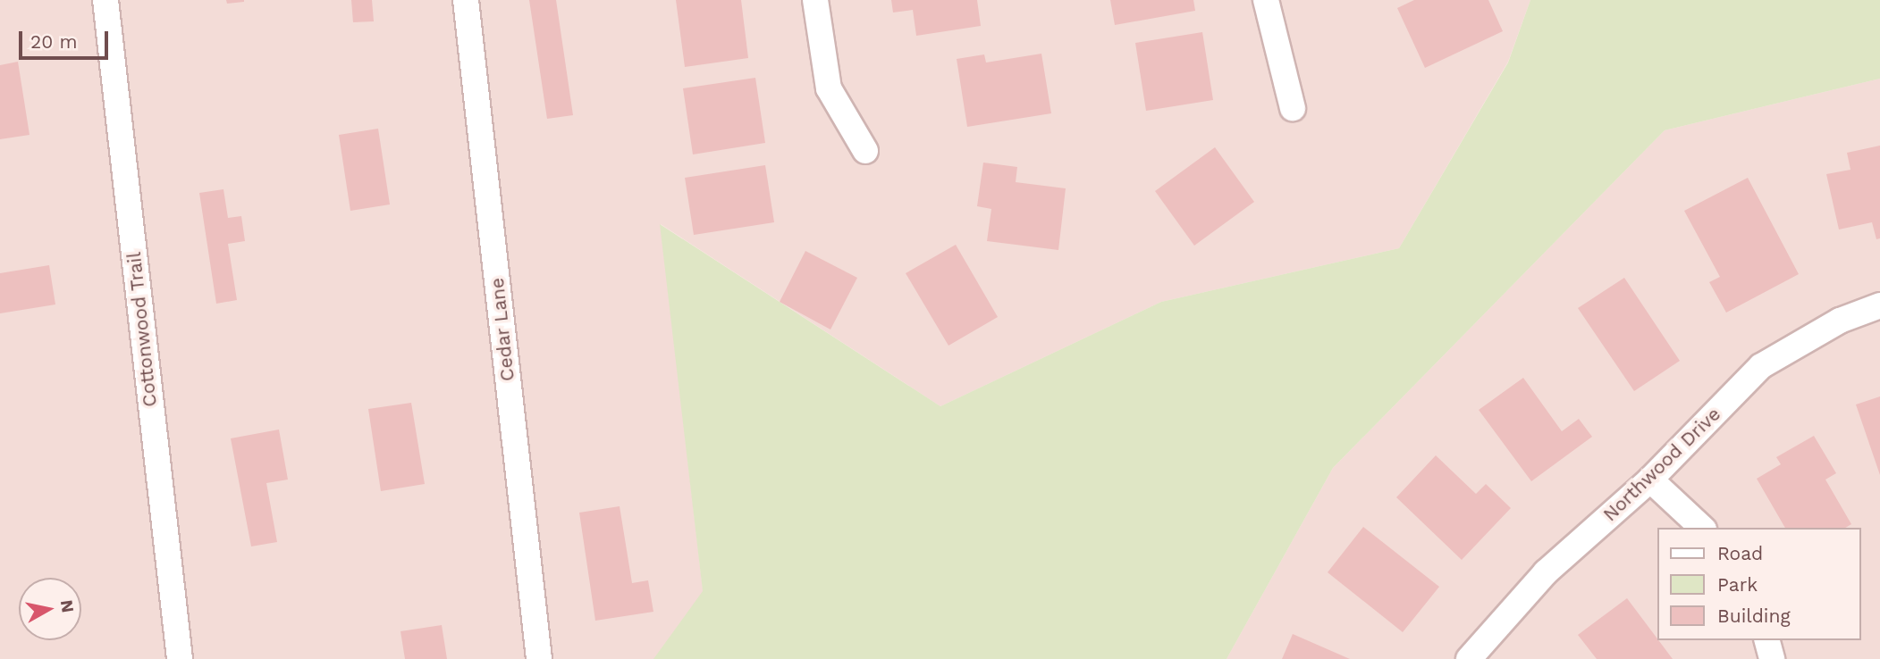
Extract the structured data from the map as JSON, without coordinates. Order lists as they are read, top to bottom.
{
  "streets": {
    "street": ["Cottonwood Trail", "Cedar Lane", "Northwood Drive"]
  },
  "legend": ["Road", "Park", "Building"],
  "scale_bar": "20 m",
  "north": "right"
}
